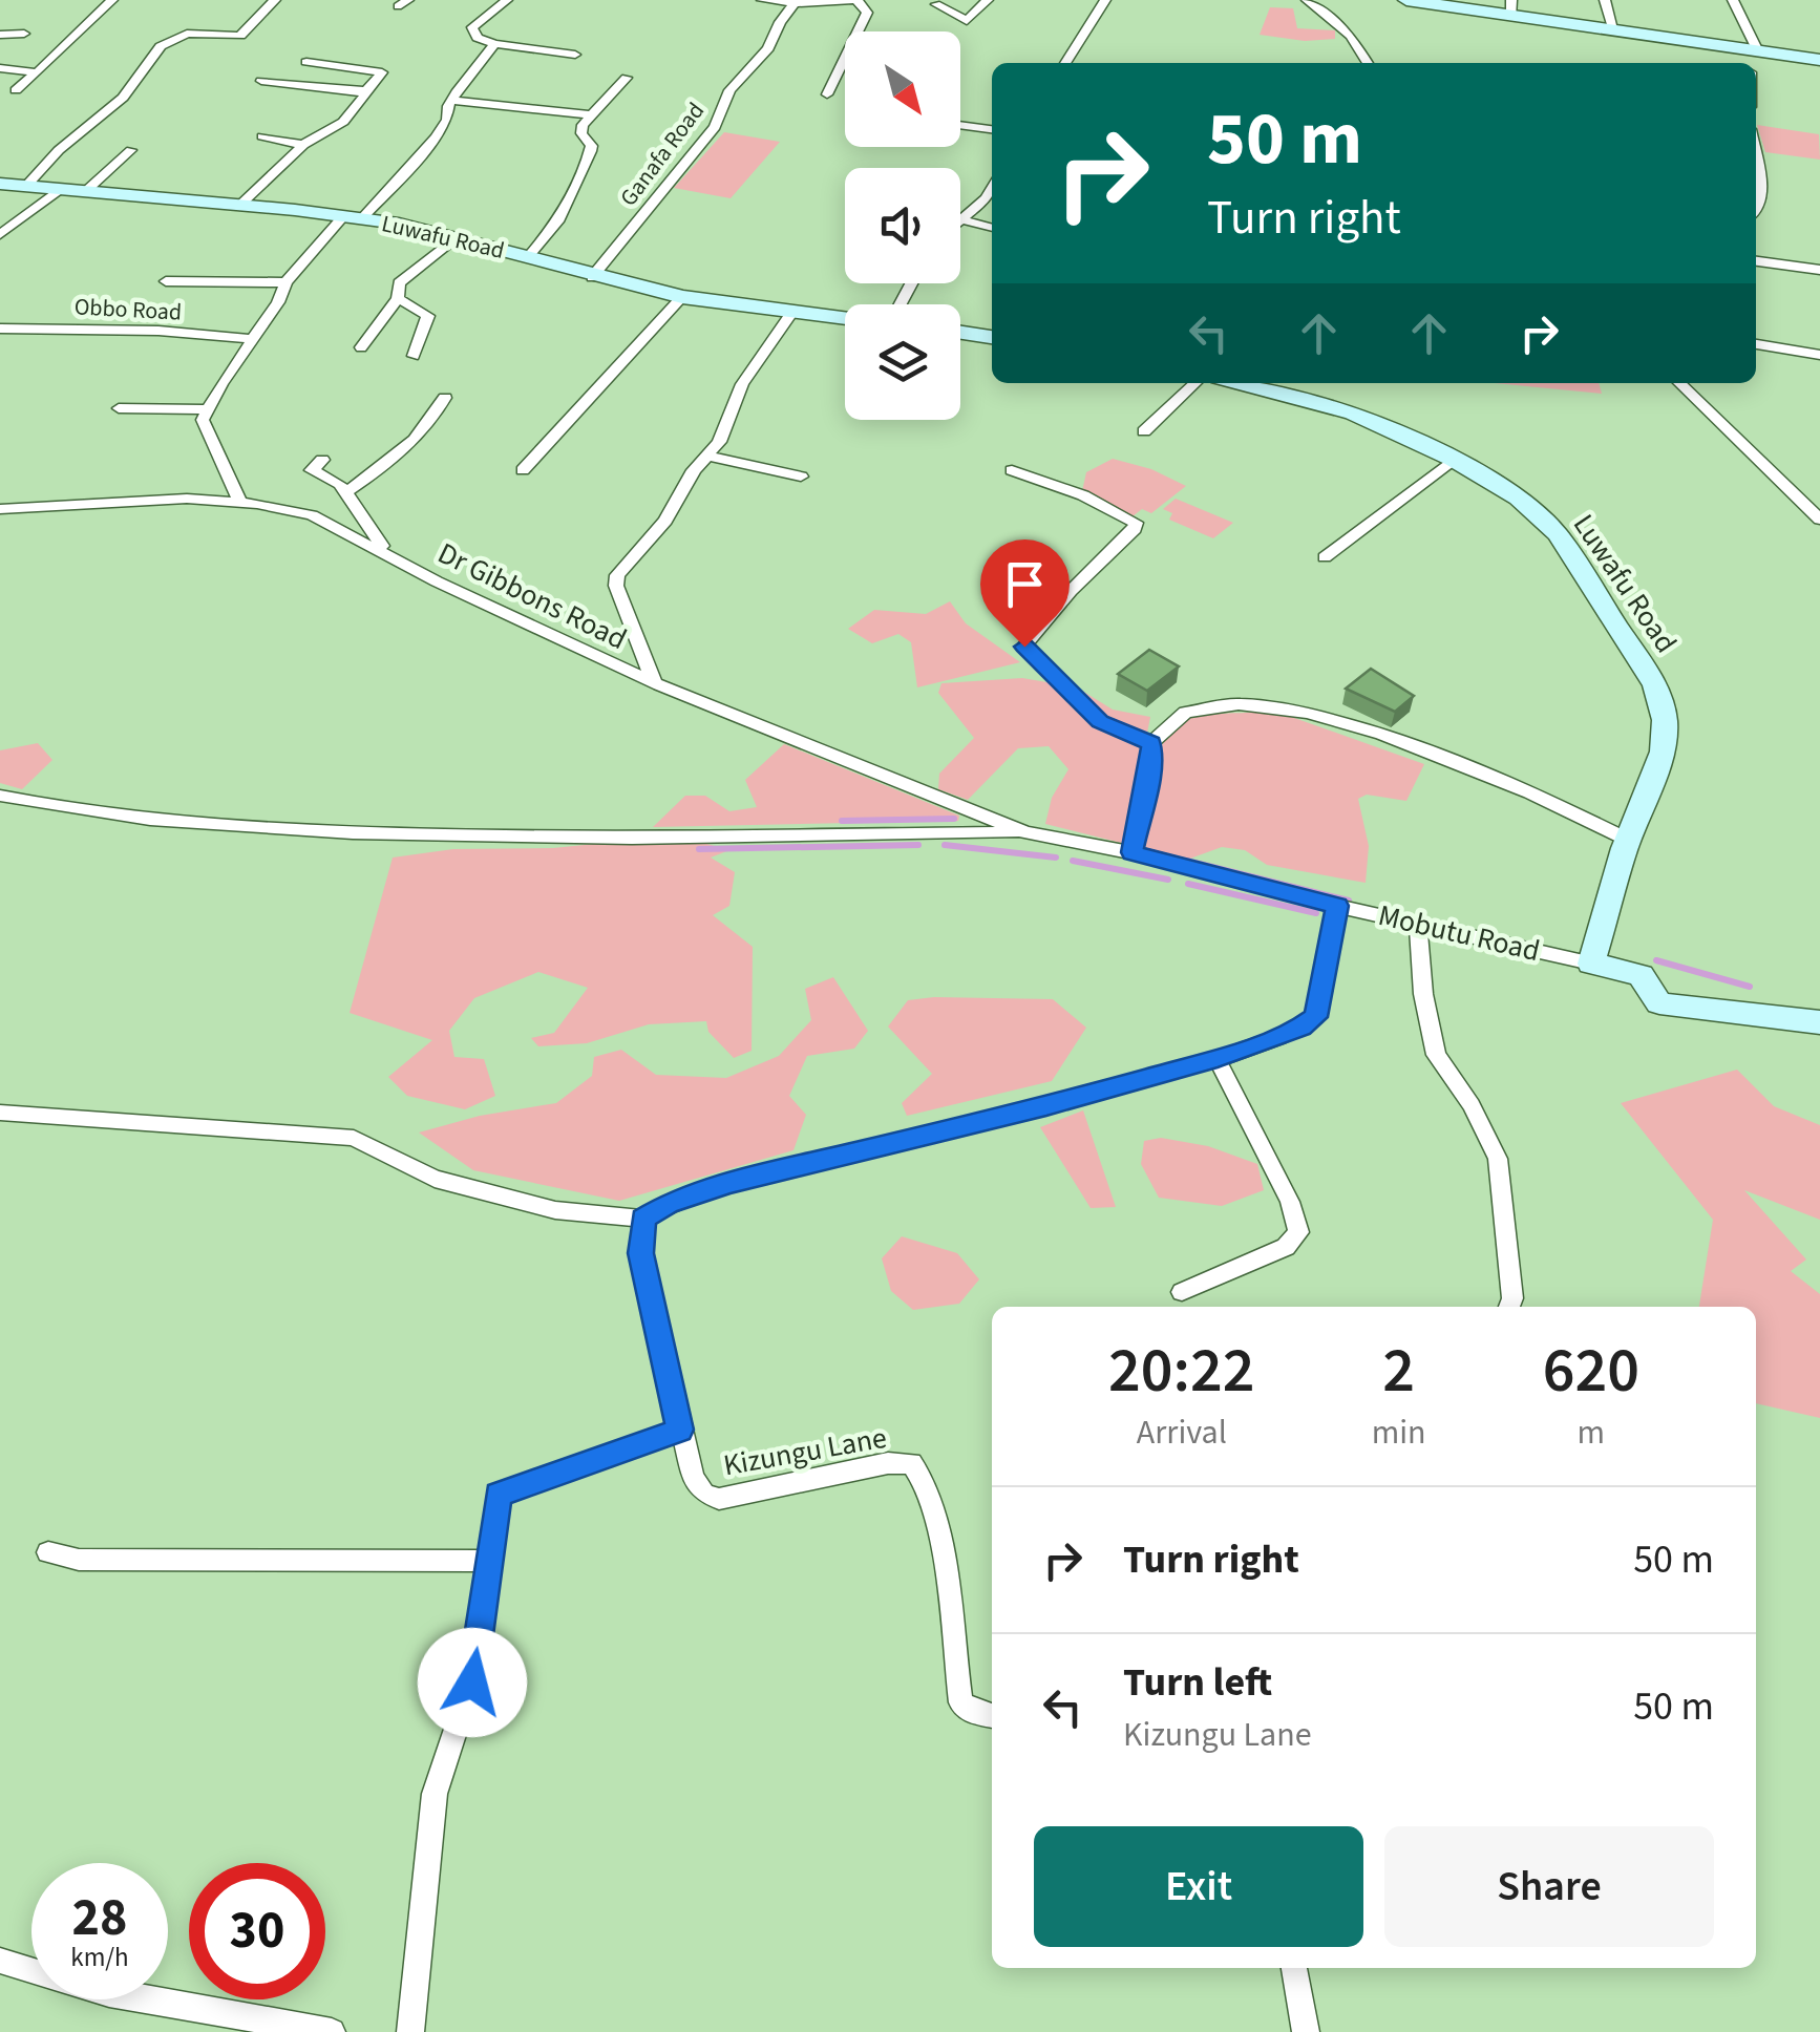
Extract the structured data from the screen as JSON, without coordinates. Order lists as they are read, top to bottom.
{
  "streets": {
    "street": [
      "Ganafa Road",
      "Luwafu Road",
      "Obbo Road",
      "Dr Gibbons Road",
      "Mobutu Road",
      "Kizungu Lane"
    ]
  },
  "crossings": [
    ["Ganafa Road", "Luwafu Road"],
    ["Luwafu Road", "Mobutu Road"],
    ["Dr Gibbons Road", "Mobutu Road"]
  ],
  "north": "bottom right",
  "page": {
    "turn": ["50 m", "Turn right"],
    "eta": [
      "20:22",
      "Arrival",
      "2",
      "min",
      "620",
      "m"
    ],
    "list": [
      {
        "name": "Turn right",
        "value": "50 m"
      },
      {
        "name": "Turn left",
        "note": "Kizungu Lane",
        "value": "50 m"
      }
    ],
    "buttons": ["Exit", "Share"],
    "speed": "28 km/h",
    "limit": "30"
  }
}
